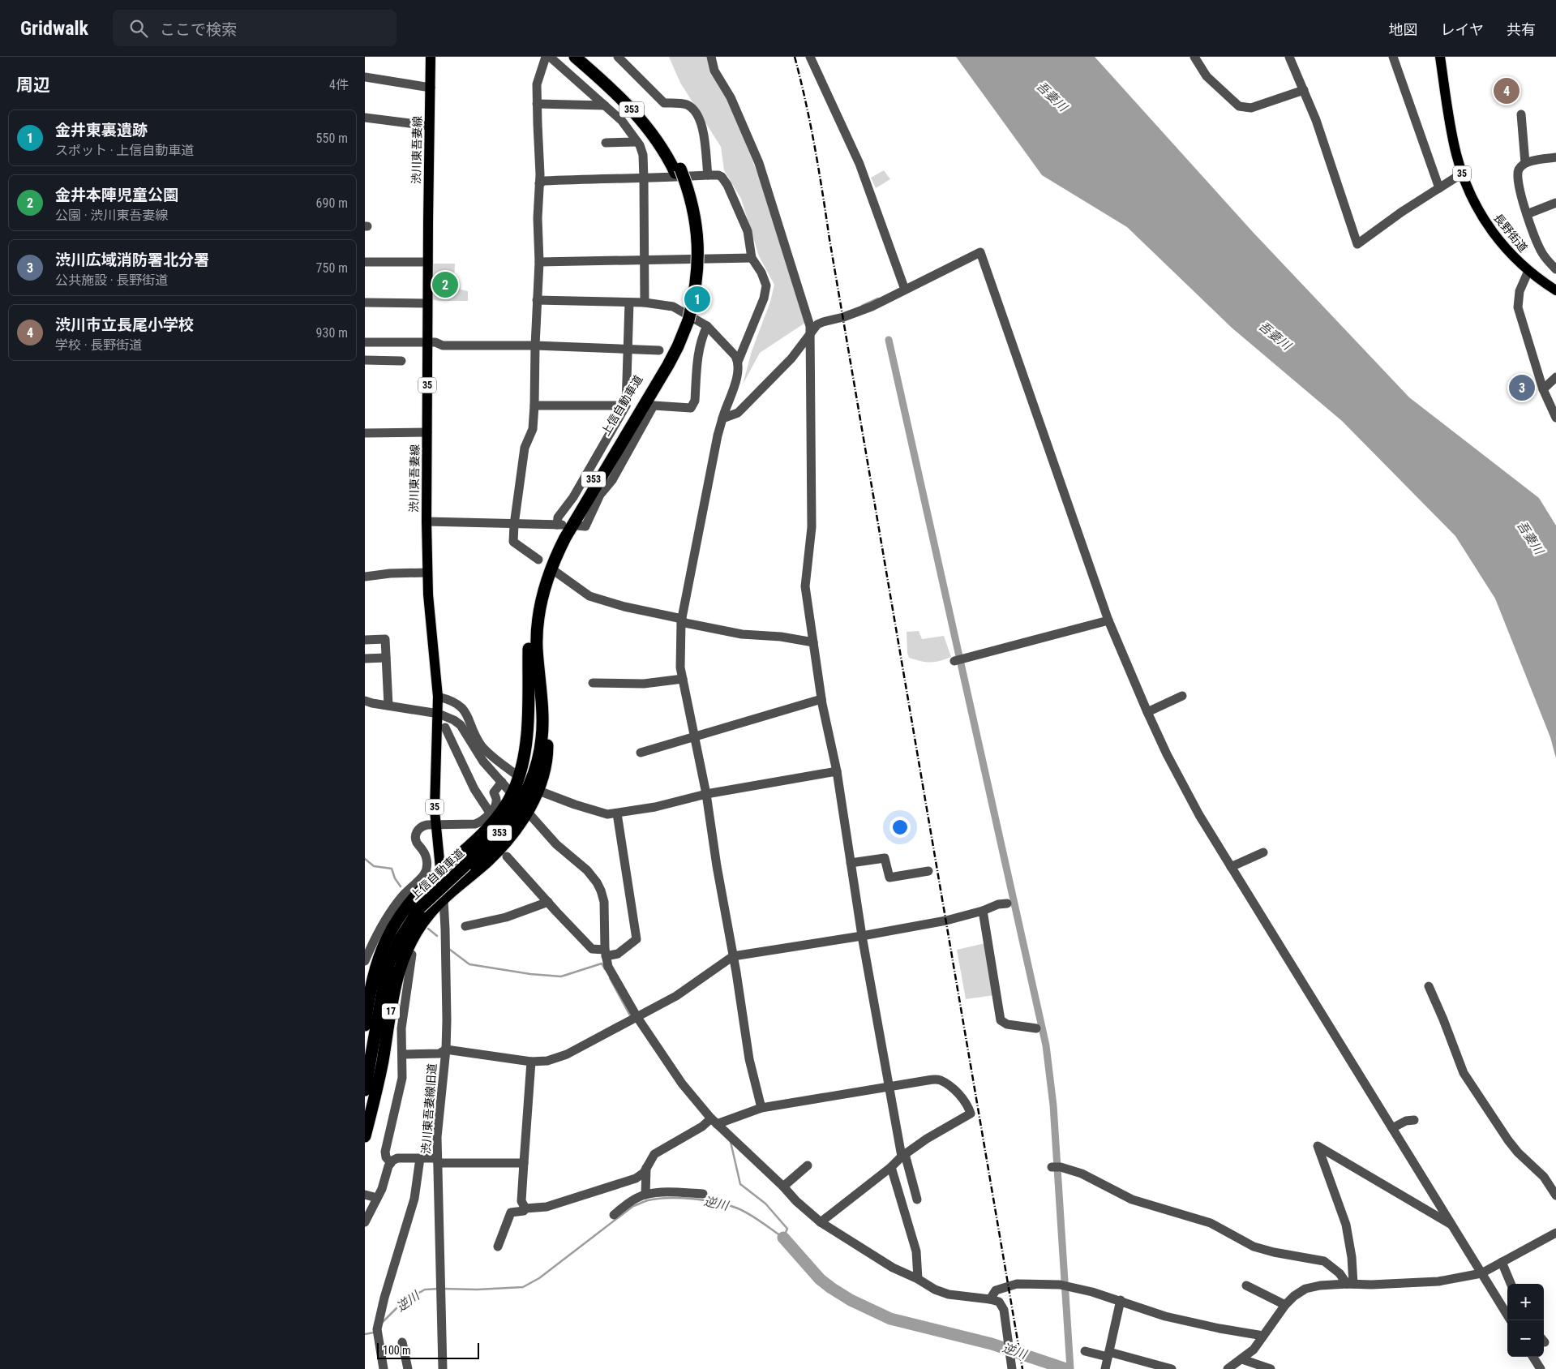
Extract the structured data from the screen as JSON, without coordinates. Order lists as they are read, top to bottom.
{
  "streets": {
    "highway": ["353", "上信自動車道", "17"],
    "main road": ["渋川東吾妻線", "35", "長野街道"],
    "street": ["渋川東吾妻線旧道"]
  },
  "crossings": [
    ["353", "渋川東吾妻線"],
    ["353", "上信自動車道"],
    ["353", "17"],
    ["353", "渋川東吾妻線旧道"],
    ["渋川東吾妻線", "17"],
    ["渋川東吾妻線", "渋川東吾妻線旧道"],
    ["35", "長野街道"],
    ["上信自動車道", "17"],
    ["17", "渋川東吾妻線旧道"]
  ],
  "water": ["吾妻川", "逆川"],
  "scale_bar": "100 m",
  "page": {
    "header": "Gridwalk",
    "search": "ここで検索",
    "nav": ["地図", "レイヤ", "共有"],
    "heading": ["周辺", "4件"],
    "pins": [
      "4",
      "2",
      "1",
      "3"
    ],
    "list": [
      {
        "mark": "1",
        "name": "金井東裏遺跡",
        "note": "スポット · 上信自動車道",
        "value": "550 m"
      },
      {
        "mark": "2",
        "name": "金井本陣児童公園",
        "note": "公園 · 渋川東吾妻線",
        "value": "690 m"
      },
      {
        "mark": "3",
        "name": "渋川広域消防署北分署",
        "note": "公共施設 · 長野街道",
        "value": "750 m"
      },
      {
        "mark": "4",
        "name": "渋川市立長尾小学校",
        "note": "学校 · 長野街道",
        "value": "930 m"
      }
    ],
    "map_buttons": ["+", "−"],
    "scale": "100 m"
  }
}
